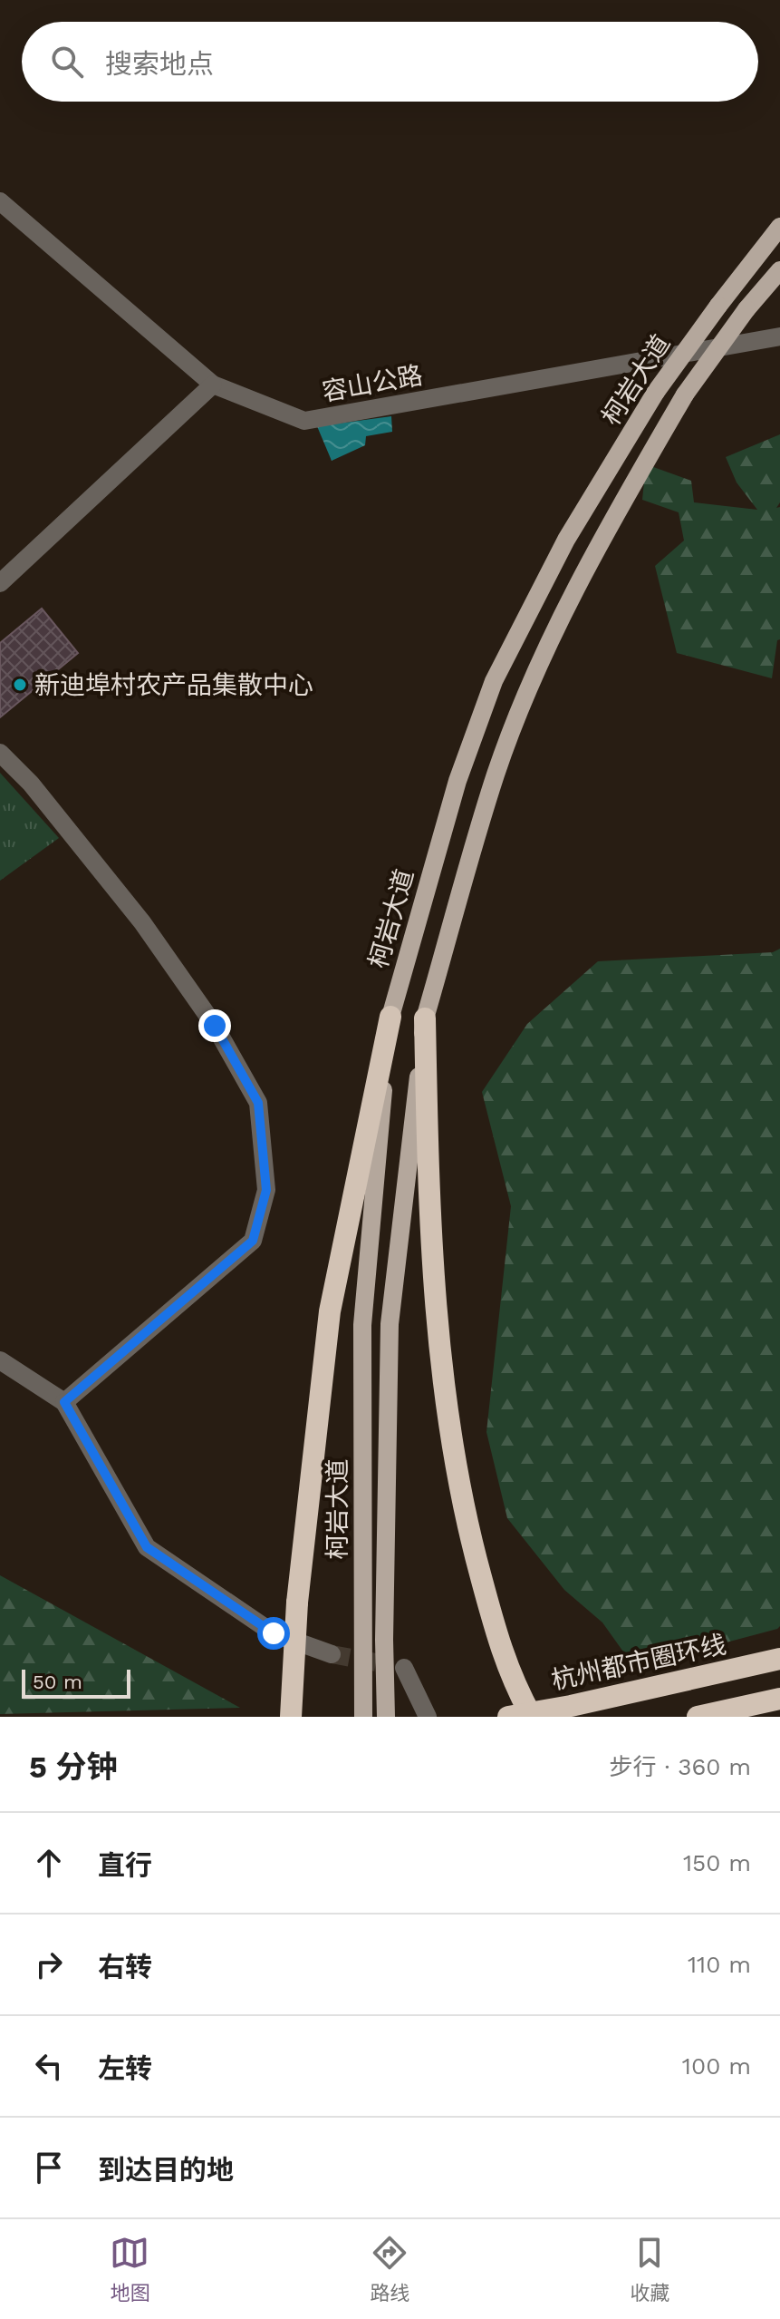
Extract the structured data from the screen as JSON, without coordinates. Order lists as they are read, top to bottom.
{
  "streets": {
    "highway": ["杭州都市圈环线"],
    "main road": ["柯岩大道"],
    "street": ["容山公路"]
  },
  "places": ["新迪埠村农产品集散中心"],
  "scale_bar": "50 m",
  "page": {
    "search": "搜索地点",
    "scale": "50 m",
    "heading": ["5 分钟", "步行 · 360 m"],
    "list": [
      ["直行", "150 m"],
      ["右转", "110 m"],
      ["左转", "100 m"],
      "到达目的地"
    ],
    "nav": ["地图", "路线", "收藏"]
  }
}
